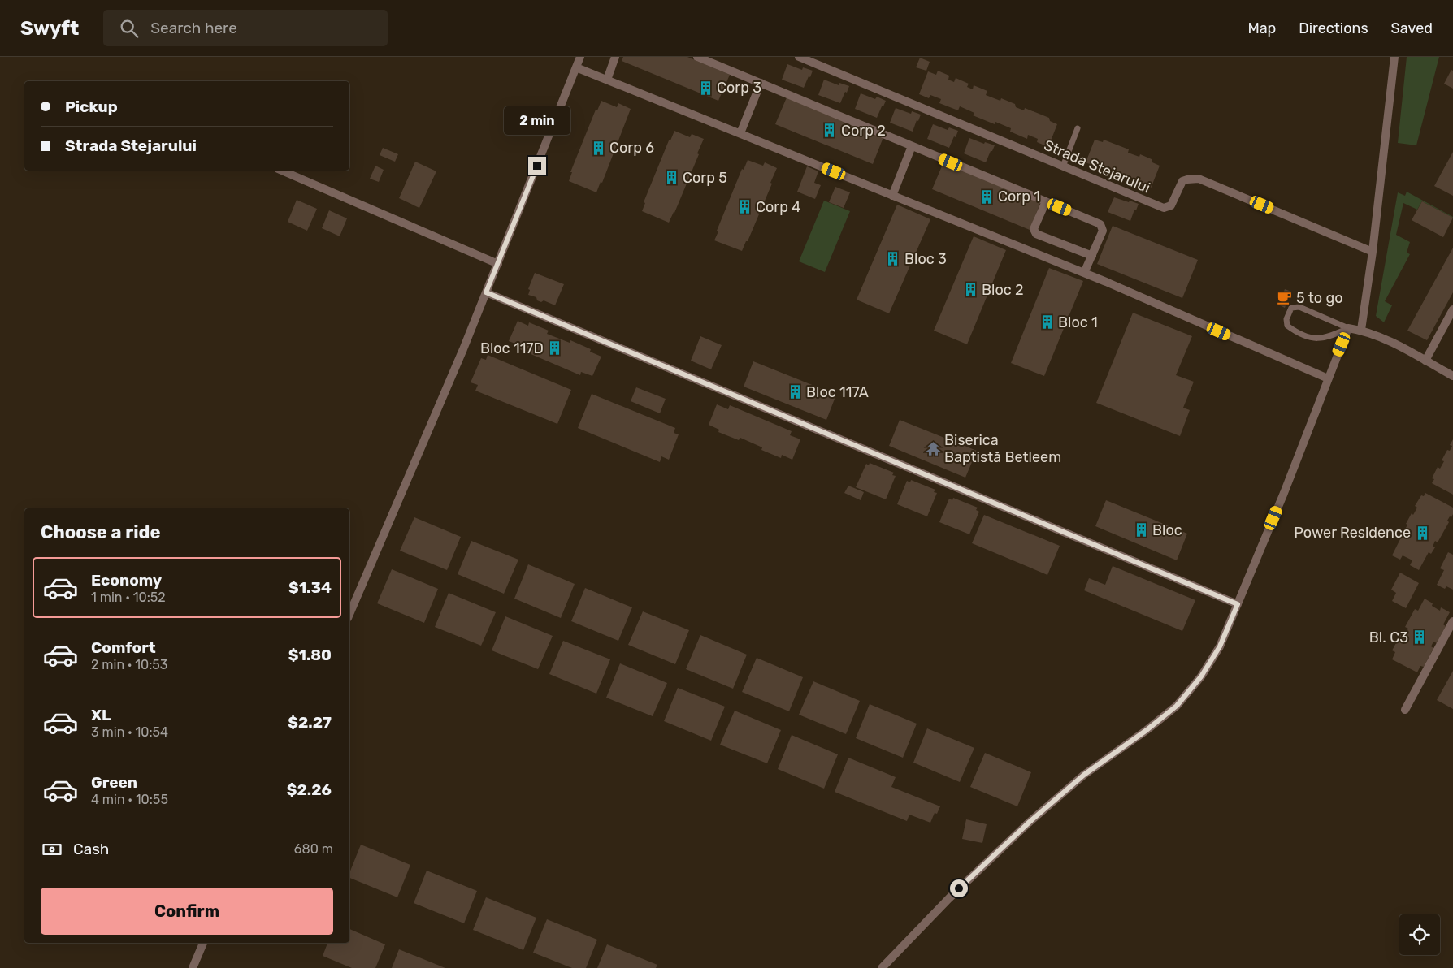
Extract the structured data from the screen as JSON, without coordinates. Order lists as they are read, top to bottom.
{
  "streets": {
    "street": ["Strada Stejarului"]
  },
  "places": {
    "building": [
      "Corp 3",
      "Corp 2",
      "Corp 6",
      "Corp 5",
      "Corp 1",
      "Corp 4",
      "Bloc 3",
      "Bloc 2",
      "Bloc 1",
      "Bloc 117D",
      "Bloc 117A",
      "Bloc",
      "Power Residence",
      "Bl. C3"
    ],
    "cafe": ["5 to go"],
    "temple": ["Biserica Baptistă Betleem"]
  },
  "page": {
    "header": "Swyft",
    "search": "Search here",
    "nav": ["Map", "Directions", "Saved"],
    "banner": ["Pickup", "Strada Stejarului"],
    "bubble": "2 min",
    "heading": "Choose a ride",
    "list": [
      {
        "name": "Economy",
        "note": "1 min · 10:52",
        "value": "$1.34"
      },
      {
        "name": "Comfort",
        "note": "2 min · 10:53",
        "value": "$1.80"
      },
      {
        "name": "XL",
        "note": "3 min · 10:54",
        "value": "$2.27"
      },
      {
        "name": "Green",
        "note": "4 min · 10:55",
        "value": "$2.26"
      }
    ],
    "pay": ["Cash", "680 m"],
    "buttons": "Confirm"
  }
}
